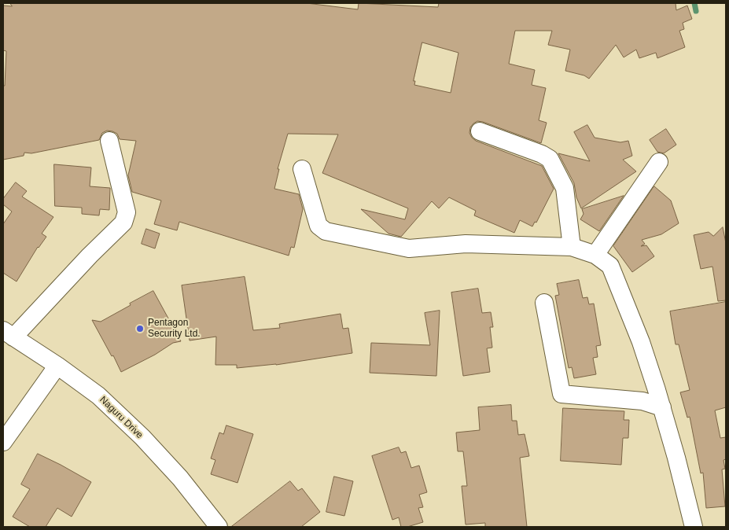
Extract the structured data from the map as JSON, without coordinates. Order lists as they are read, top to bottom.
{
  "streets": {
    "street": ["Naguru Drive"]
  },
  "places": ["Pentagon Security Ltd."]
}
